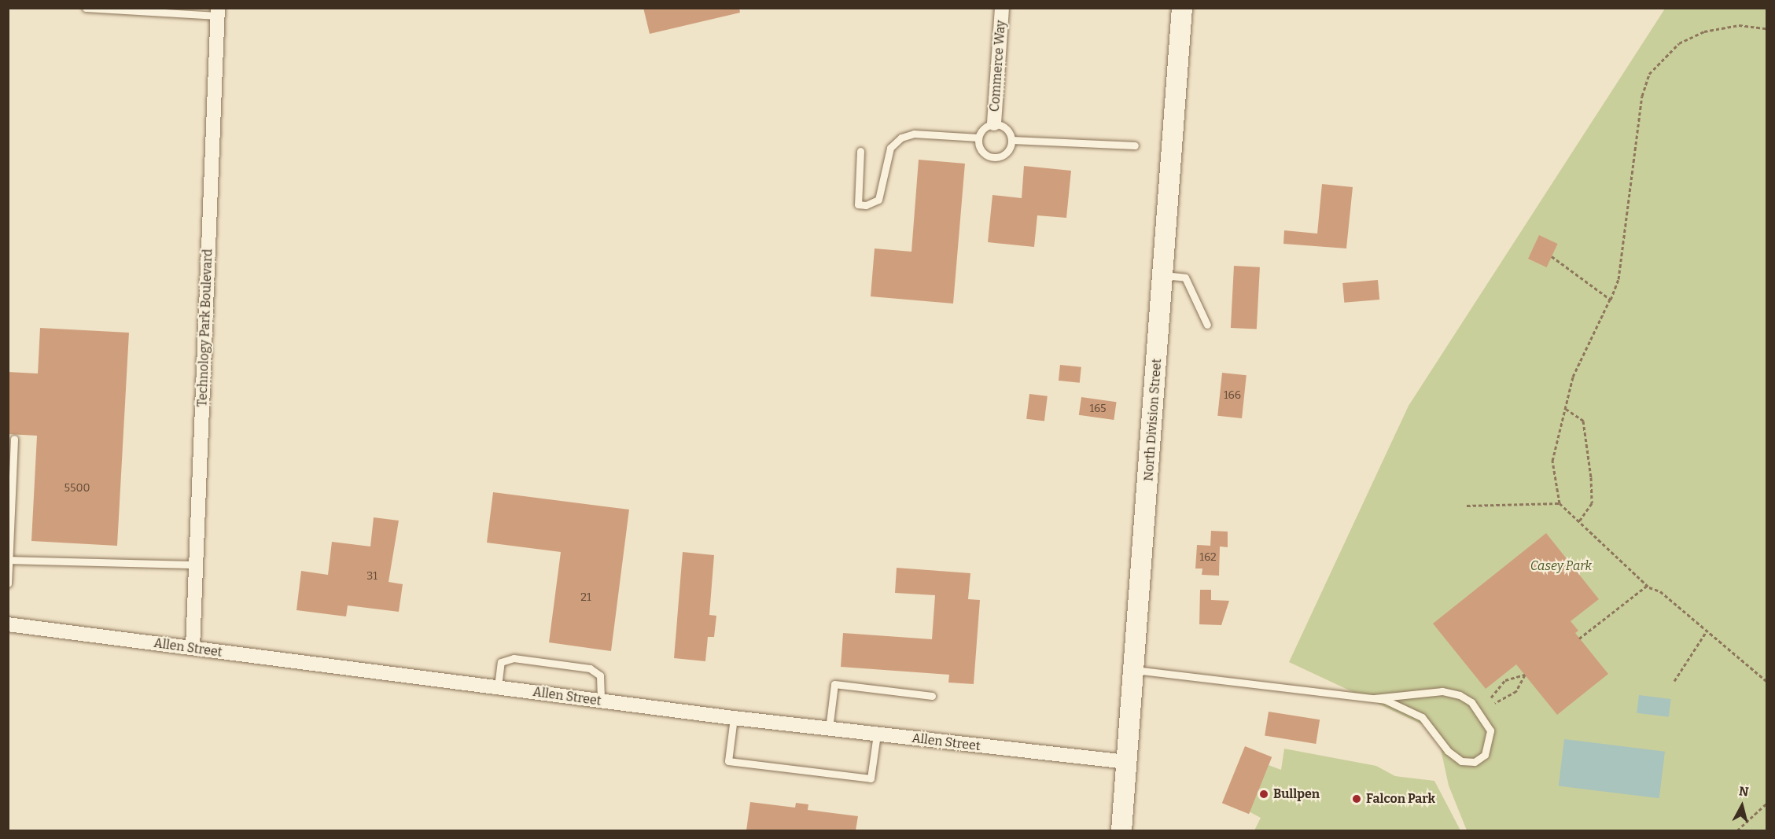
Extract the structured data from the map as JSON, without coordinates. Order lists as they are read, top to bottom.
{
  "streets": {
    "street": [
      "Commerce Way",
      "Technology Park Boulevard",
      "North Division Street",
      "Allen Street"
    ]
  },
  "crossings": [
    ["Technology Park Boulevard", "Allen Street"],
    ["North Division Street", "Allen Street"]
  ],
  "parks": ["Casey Park"],
  "places": ["Bullpen", "Falcon Park"],
  "house_numbers": [
    "166",
    "165",
    "5500",
    "162",
    "31",
    "21"
  ],
  "north": "top"
}
